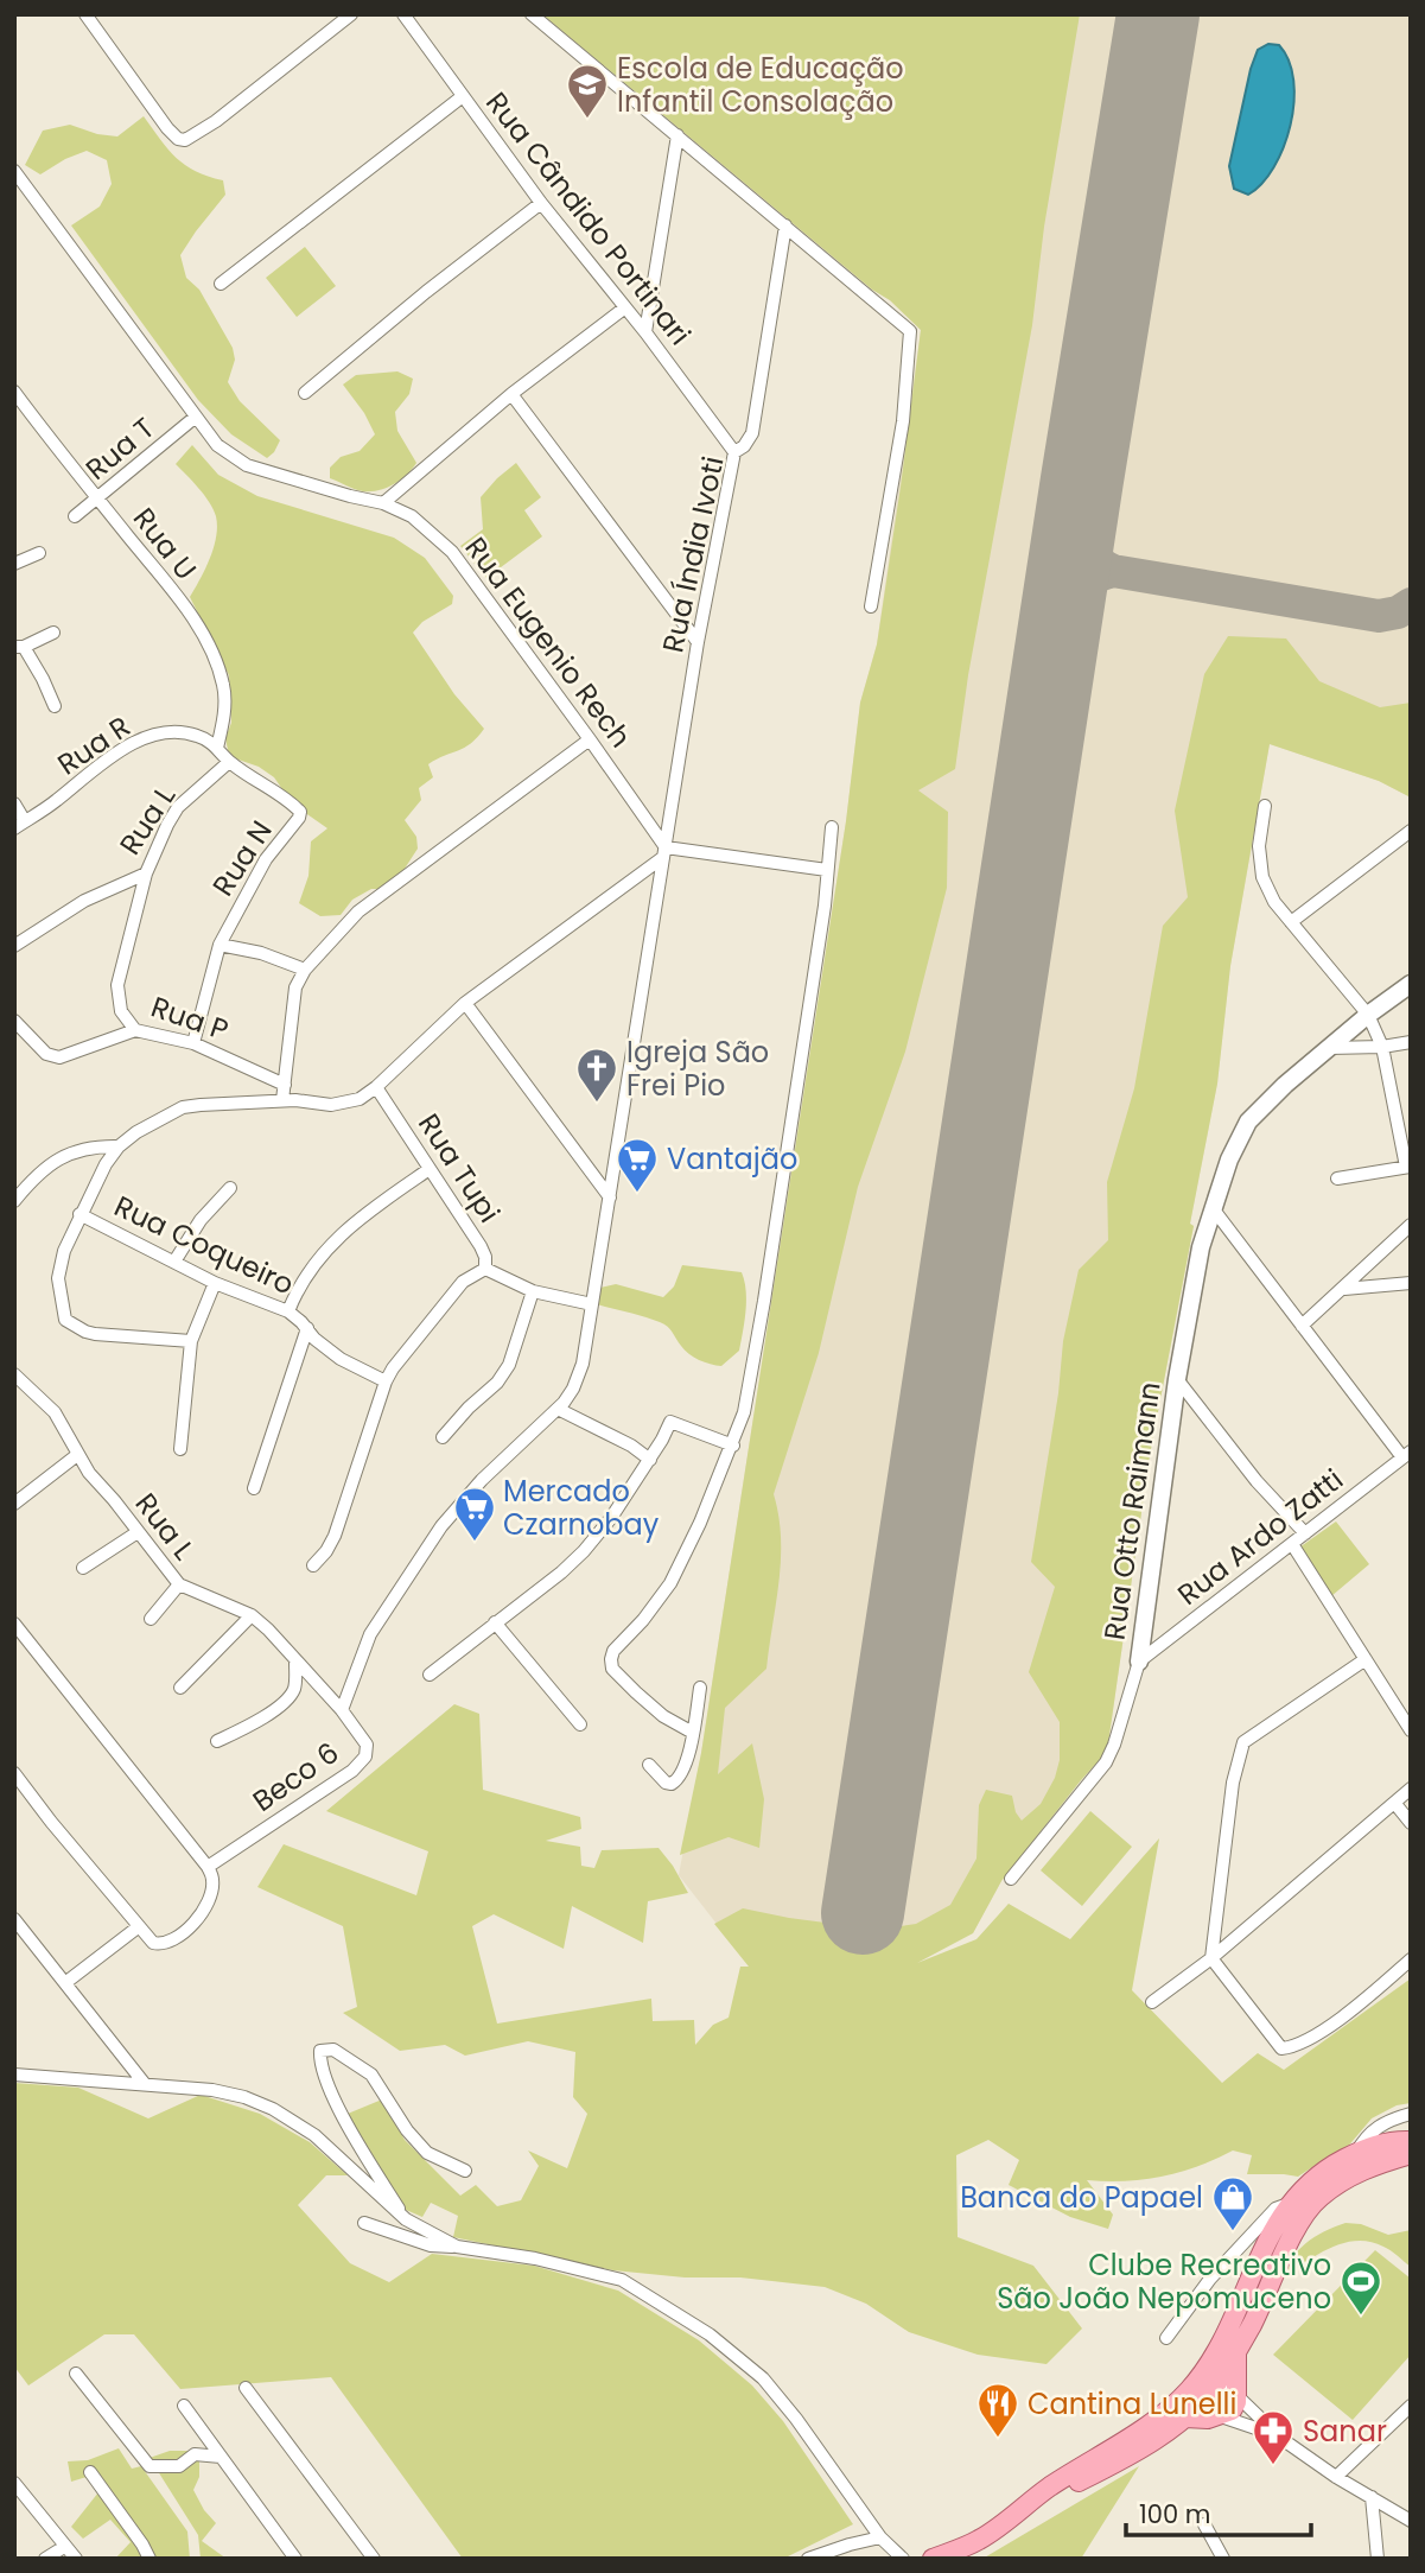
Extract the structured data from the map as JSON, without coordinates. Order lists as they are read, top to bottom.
{
  "streets": {
    "street": [
      "Rua Cândido Portinari",
      "Rua T",
      "Rua U",
      "Rua Índia Ivoti",
      "Rua Eugenio Rech",
      "Rua R",
      "Rua L",
      "Rua N",
      "Rua P",
      "Rua Tupi",
      "Rua Coqueiro",
      "Rua Otto Raimann",
      "Rua Ardo Zatti",
      "Beco 6"
    ]
  },
  "crossings": [
    ["Rua Cândido Portinari", "Rua Índia Ivoti"],
    ["Rua T", "Rua U"],
    ["Rua T", "Rua Eugenio Rech"],
    ["Rua U", "Rua R"],
    ["Rua U", "Rua N"],
    ["Rua Índia Ivoti", "Rua Eugenio Rech"],
    ["Rua Índia Ivoti", "Rua L"],
    ["Rua Índia Ivoti", "Rua Tupi"],
    ["Rua Índia Ivoti", "Beco 6"],
    ["Rua R", "Rua N"],
    ["Rua L", "Rua N"],
    ["Rua L", "Rua P"],
    ["Rua L", "Beco 6"],
    ["Rua N", "Rua P"],
    ["Rua Otto Raimann", "Rua Ardo Zatti"]
  ],
  "places": {
    "school or university": ["Escola de Educação Infantil Consolação"],
    "church": ["Igreja São Frei Pio"],
    "supermarket": ["Vantajão", "Mercado Czarnobay"],
    "shop": ["Banca do Papael"],
    "sports": ["Clube Recreativo São João Nepomuceno"],
    "restaurant": ["Cantina Lunelli"],
    "pharmacy": ["Sanar"]
  },
  "scale_bar": "100 m"
}
